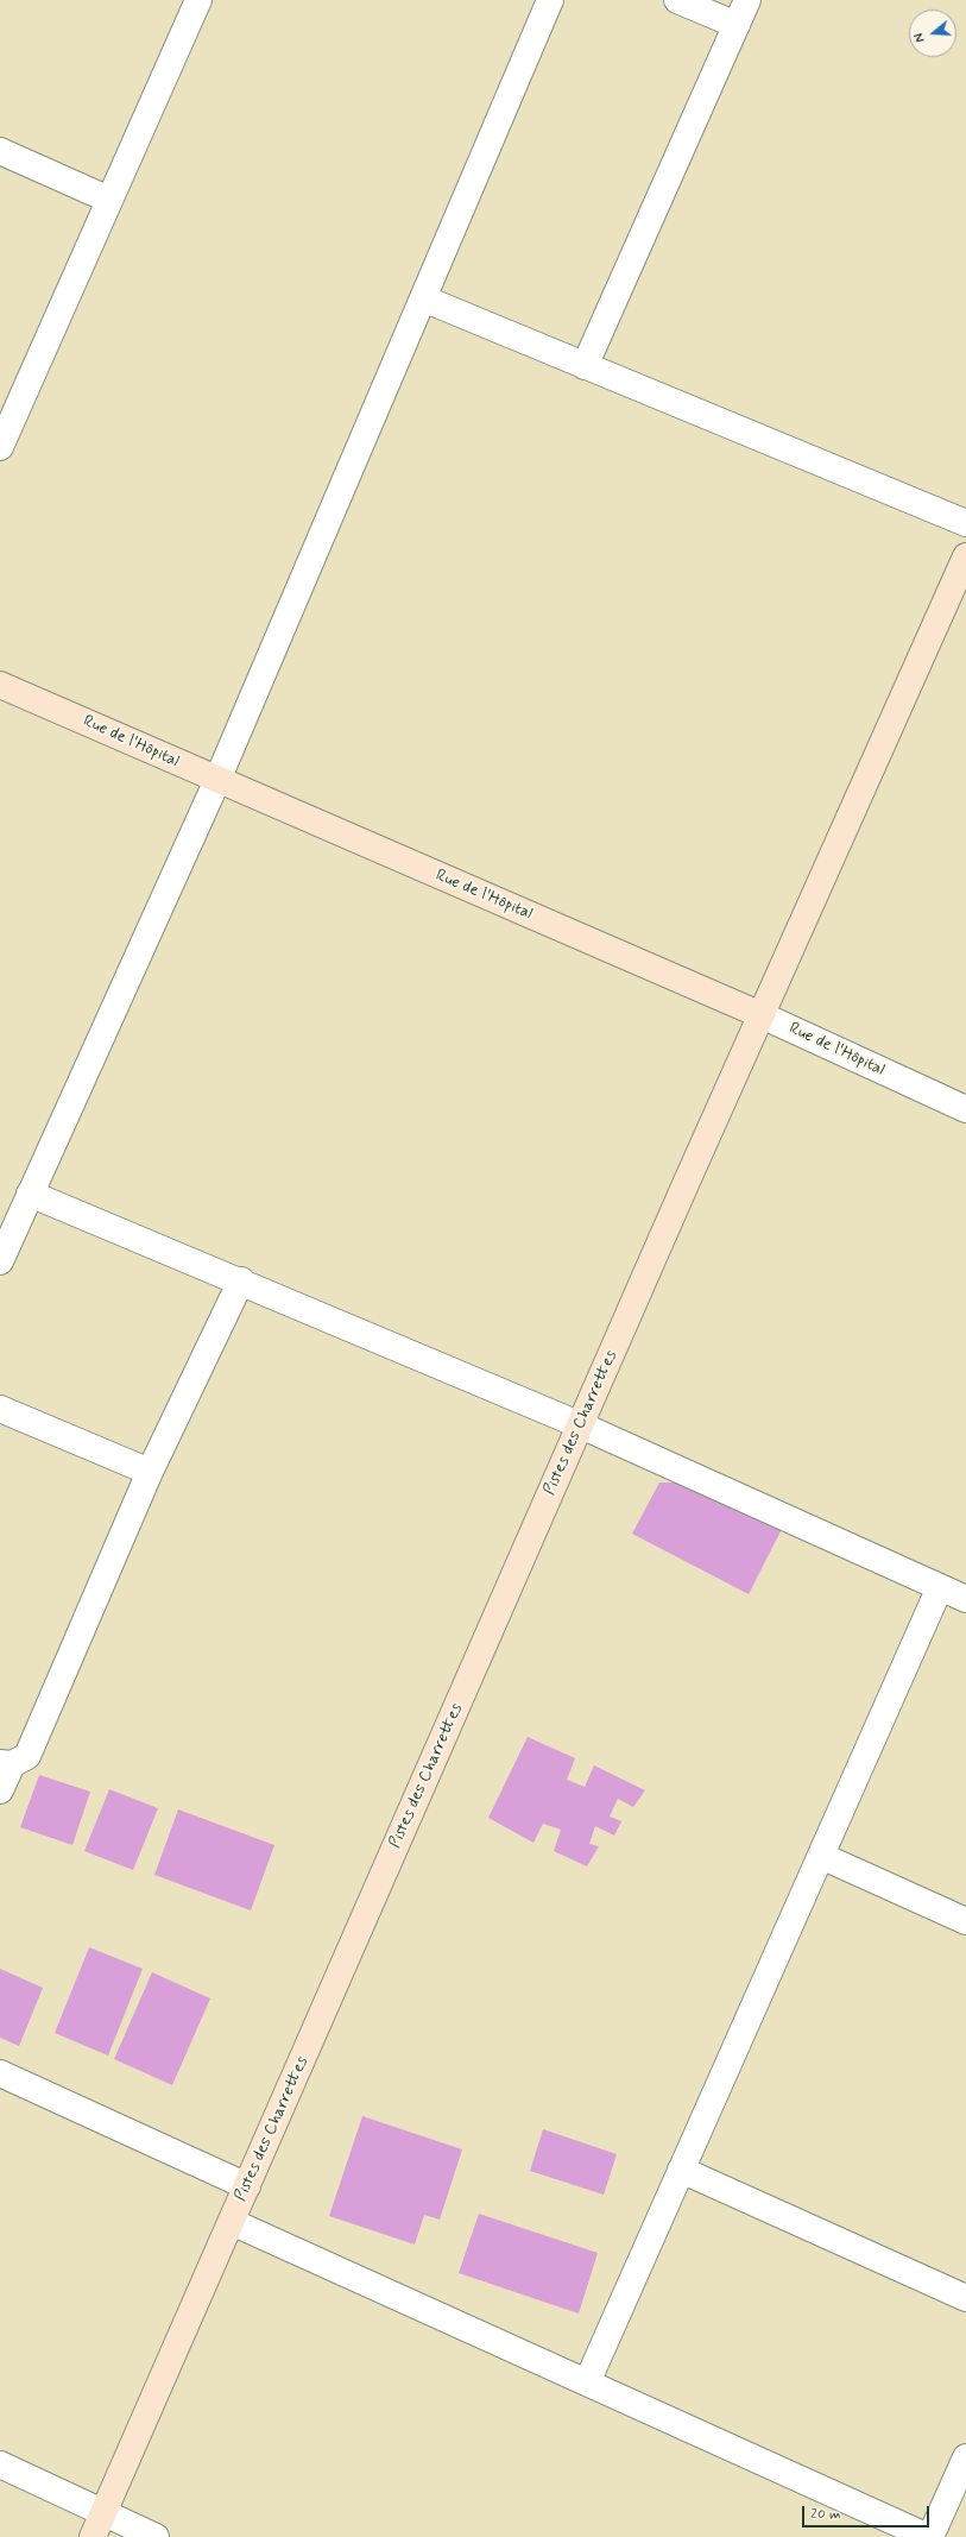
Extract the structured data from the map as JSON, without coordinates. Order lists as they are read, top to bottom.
{
  "streets": {
    "main road": ["Rue de l'Hôpital", "Pistes des Charrettes"]
  },
  "crossings": [
    ["Rue de l'Hôpital", "Pistes des Charrettes"]
  ],
  "scale_bar": "20 m",
  "north": "left"
}
